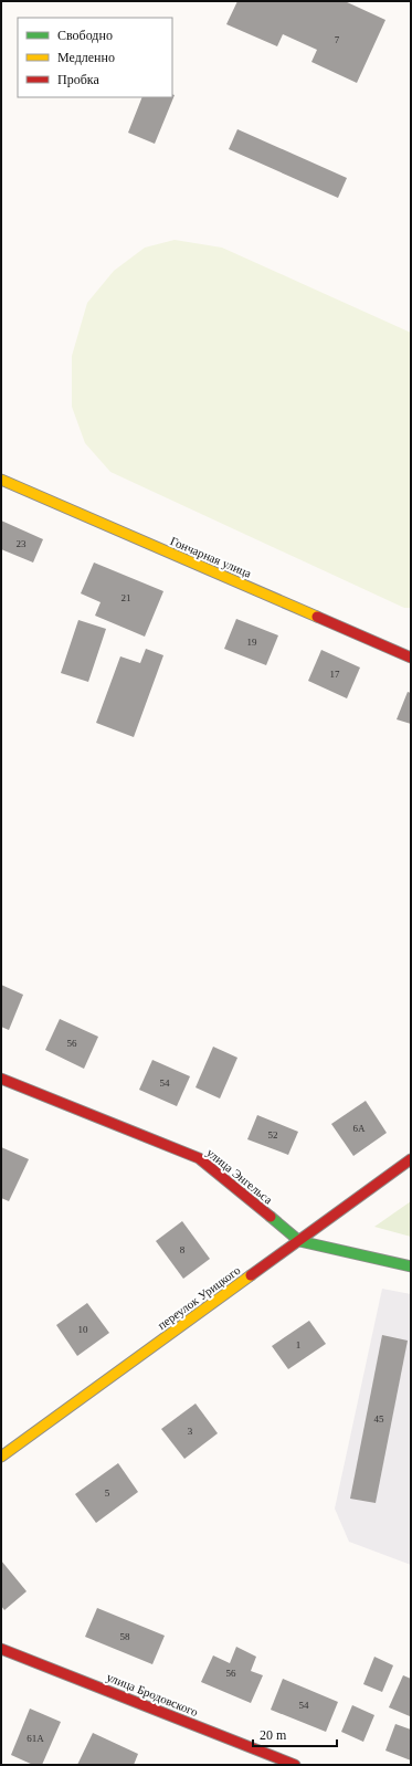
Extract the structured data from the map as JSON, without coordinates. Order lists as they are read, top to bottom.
{
  "streets": {
    "street": [
      "Гончарная улица",
      "улица Энгельса",
      "переулок Урицкого",
      "улица Бродовского"
    ]
  },
  "crossings": [
    ["улица Энгельса", "переулок Урицкого"]
  ],
  "house_numbers": [
    "7",
    "23",
    "21",
    "19",
    "17",
    "56",
    "54",
    "6А",
    "52",
    "8",
    "10",
    "1",
    "45",
    "3",
    "5",
    "58",
    "56",
    "54",
    "61А"
  ],
  "legend": ["Свободно", "Медленно", "Пробка"],
  "scale_bar": "20 m"
}
